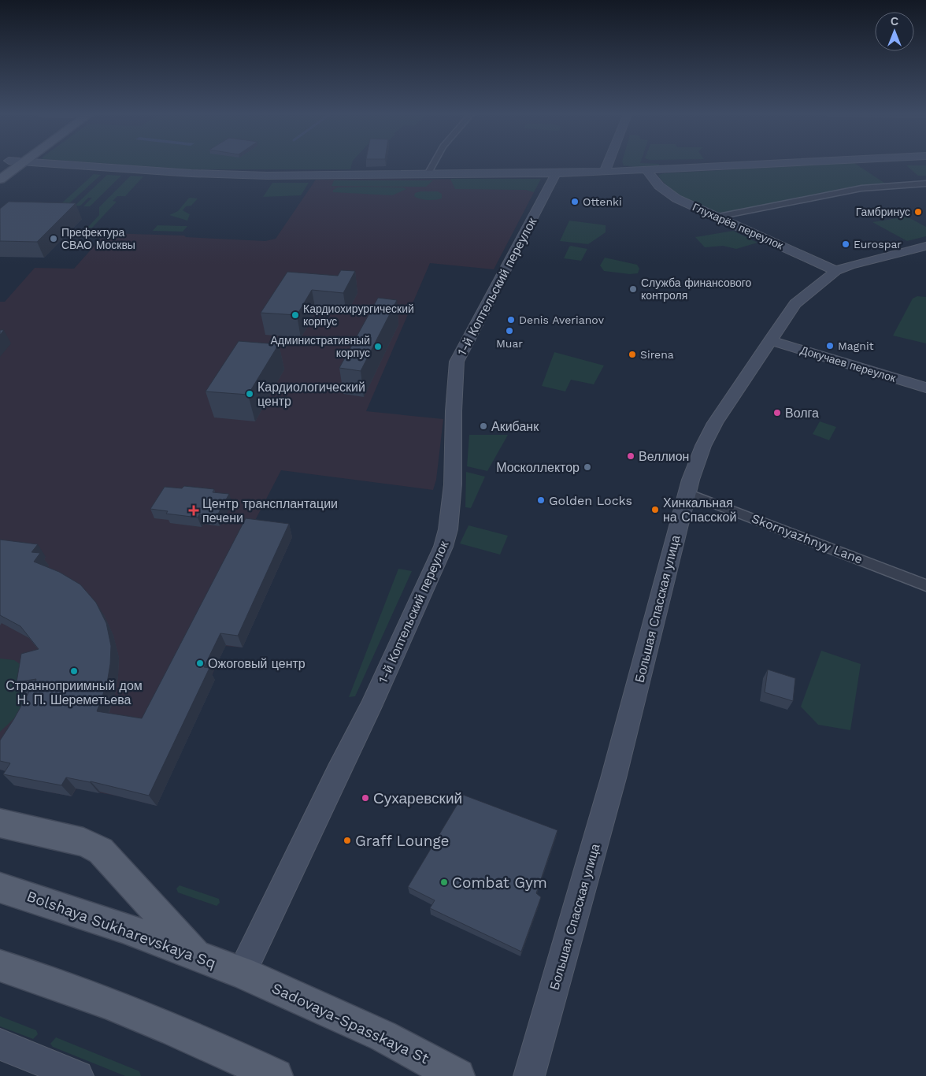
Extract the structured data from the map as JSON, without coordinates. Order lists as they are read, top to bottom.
{
  "streets": {
    "main road": ["Bolshaya Sukharevskaya Sq", "Sadovaya-Spasskaya St"],
    "street": [
      "Глухарёв переулок",
      "1-й Коптельский переулок",
      "Докучаев переулок",
      "Skornyazhnyy Lane",
      "Большая Спасская улица"
    ]
  },
  "crossings": [
    ["Глухарёв переулок", "Большая Спасская улица"],
    ["1-й Коптельский переулок", "Bolshaya Sukharevskaya Sq"],
    ["1-й Коптельский переулок", "Sadovaya-Spasskaya St"],
    ["Докучаев переулок", "Большая Спасская улица"],
    ["Skornyazhnyy Lane", "Большая Спасская улица"],
    ["Bolshaya Sukharevskaya Sq", "Sadovaya-Spasskaya St"]
  ],
  "places": {
    "other": [
      "Ottenki",
      "Гамбринус",
      "Префектура СВАО Москвы",
      "Eurospar",
      "Служба финансового контроля",
      "Кардиохирургический корпус",
      "Denis Averianov",
      "Muar",
      "Magnit",
      "Административный корпус",
      "Sirena",
      "Кардиологический центр",
      "Волга",
      "Акибанк",
      "Веллион",
      "Москоллектор",
      "Golden Locks",
      "Хинкальная на Спасской",
      "Ожоговый центр",
      "Странноприимный дом Н. П. Шереметьева",
      "Сухаревский",
      "Graff Lounge",
      "Combat Gym"
    ],
    "health": ["Центр трансплантации печени"]
  },
  "north": "top"
}
